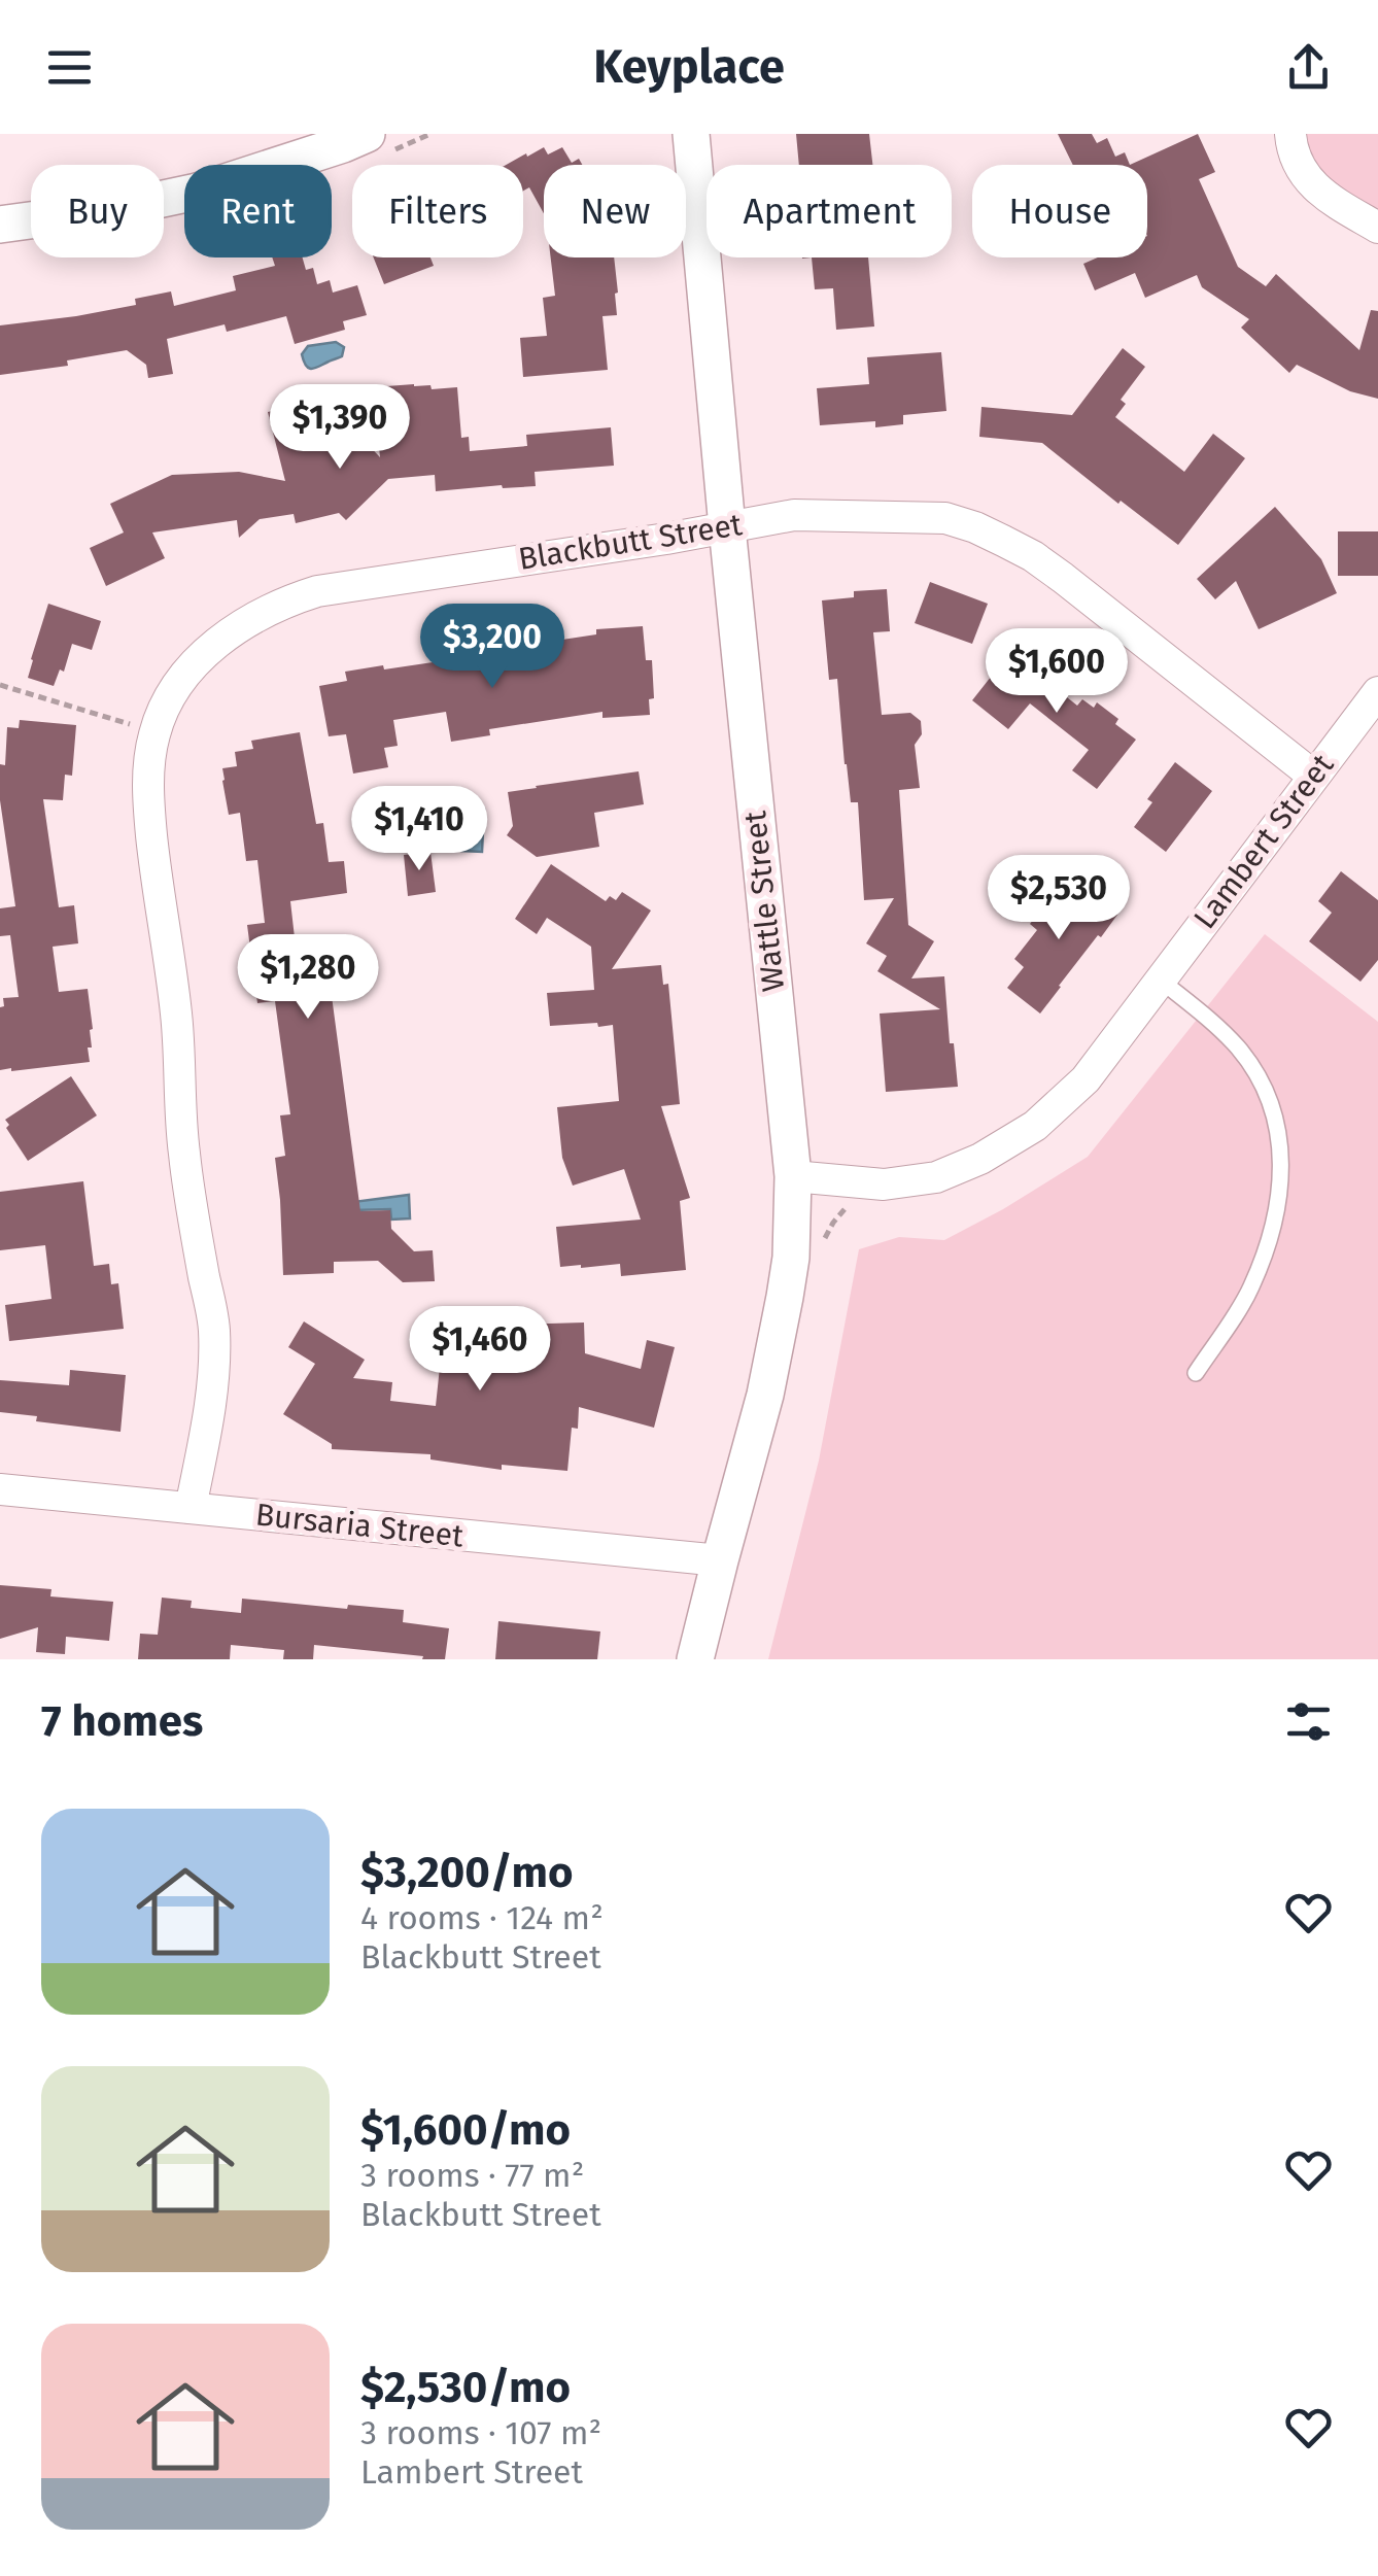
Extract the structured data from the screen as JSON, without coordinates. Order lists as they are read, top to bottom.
{
  "streets": {
    "street": [
      "Blackbutt Street",
      "Lambert Street",
      "Wattle Street",
      "Bursaria Street"
    ]
  },
  "crossings": [
    ["Blackbutt Street", "Lambert Street"],
    ["Blackbutt Street", "Wattle Street"],
    ["Blackbutt Street", "Bursaria Street"],
    ["Lambert Street", "Wattle Street"],
    ["Wattle Street", "Bursaria Street"]
  ],
  "page": {
    "header": "Keyplace",
    "chip": [
      "Buy",
      "Rent",
      "Filters",
      "New",
      "Apartment",
      "House"
    ],
    "price": [
      "$1,390",
      "$3,200",
      "$1,600",
      "$1,410",
      "$2,530",
      "$1,280",
      "$1,460"
    ],
    "heading": "7 homes",
    "list": [
      {
        "name": "$3,200/mo",
        "note": "4 rooms · 124 m² · Blackbutt Street"
      },
      {
        "name": "$1,600/mo",
        "note": "3 rooms · 77 m² · Blackbutt Street"
      },
      {
        "name": "$2,530/mo",
        "note": "3 rooms · 107 m² · Lambert Street"
      }
    ]
  }
}
